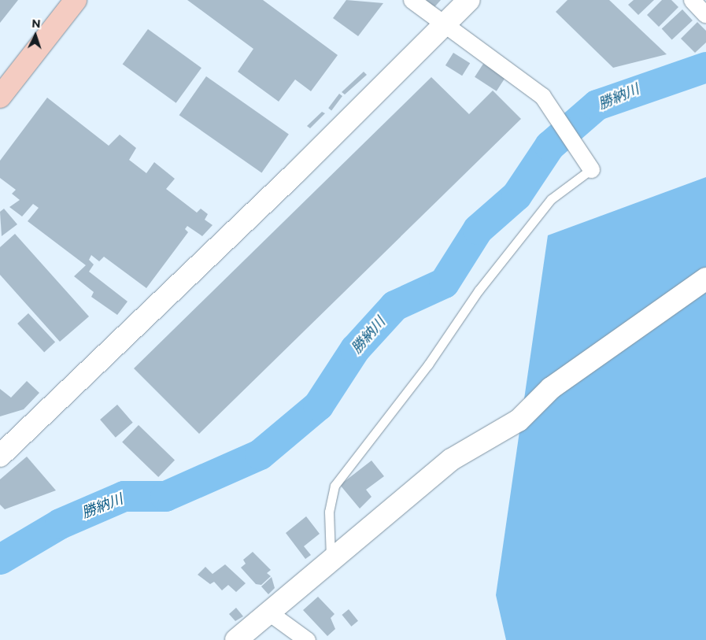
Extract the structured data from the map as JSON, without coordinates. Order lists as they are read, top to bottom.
{
  "water": ["勝納川"],
  "north": "top"
}
